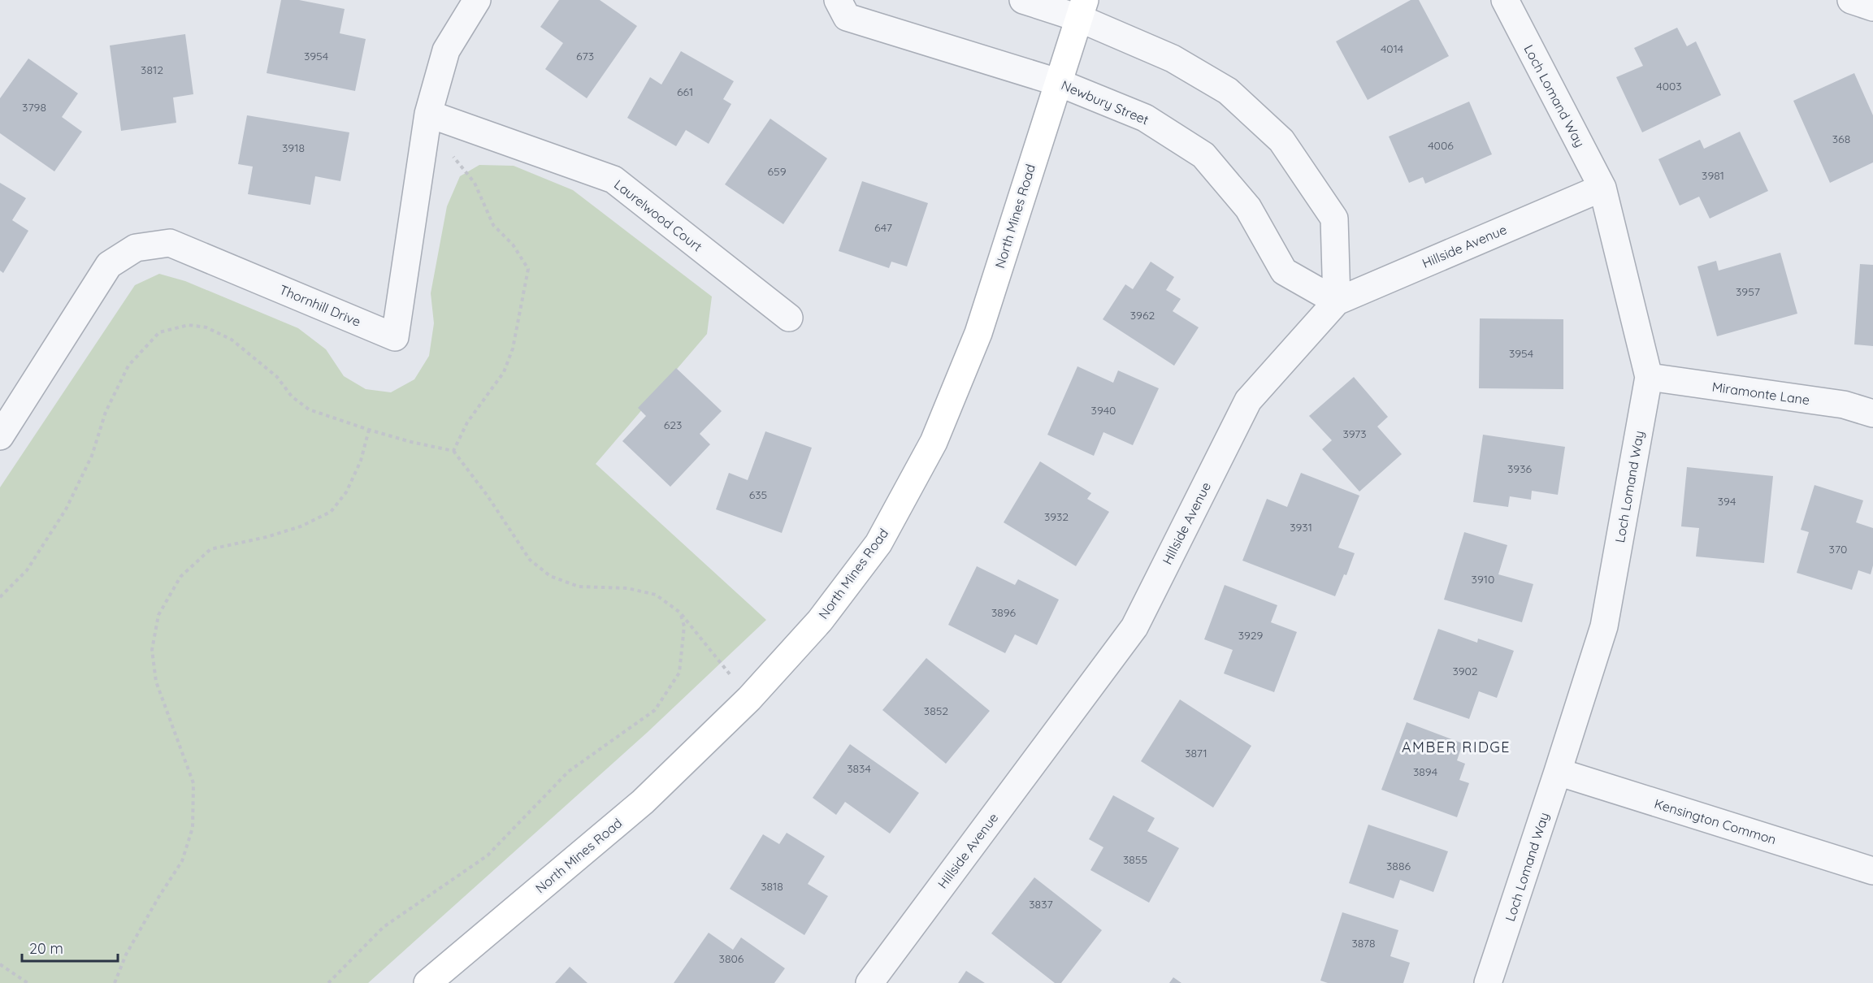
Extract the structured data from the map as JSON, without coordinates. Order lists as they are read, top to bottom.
{
  "streets": {
    "main road": ["North Mines Road"],
    "street": [
      "Loch Lomand Way",
      "Newbury Street",
      "Laurelwood Court",
      "Hillside Avenue",
      "Thornhill Drive",
      "Miramonte Lane",
      "Kensington Common"
    ]
  },
  "crossings": [
    ["Loch Lomand Way", "Hillside Avenue"],
    ["Loch Lomand Way", "Miramonte Lane"],
    ["Loch Lomand Way", "Kensington Common"],
    ["Newbury Street", "North Mines Road"],
    ["Newbury Street", "Hillside Avenue"],
    ["Laurelwood Court", "Thornhill Drive"]
  ],
  "districts": ["AMBER RIDGE"],
  "house_numbers": [
    "4014",
    "3954",
    "673",
    "3812",
    "4003",
    "661",
    "3798",
    "368",
    "4006",
    "3918",
    "659",
    "3981",
    "647",
    "3957",
    "3962",
    "3954",
    "3940",
    "623",
    "3973",
    "3936",
    "635",
    "394",
    "3932",
    "3931",
    "370",
    "3910",
    "3896",
    "3929",
    "3902",
    "3852",
    "3871",
    "3834",
    "3894",
    "3855",
    "3886",
    "3818",
    "3837",
    "3878",
    "3806"
  ],
  "scale_bar": "20 m"
}
